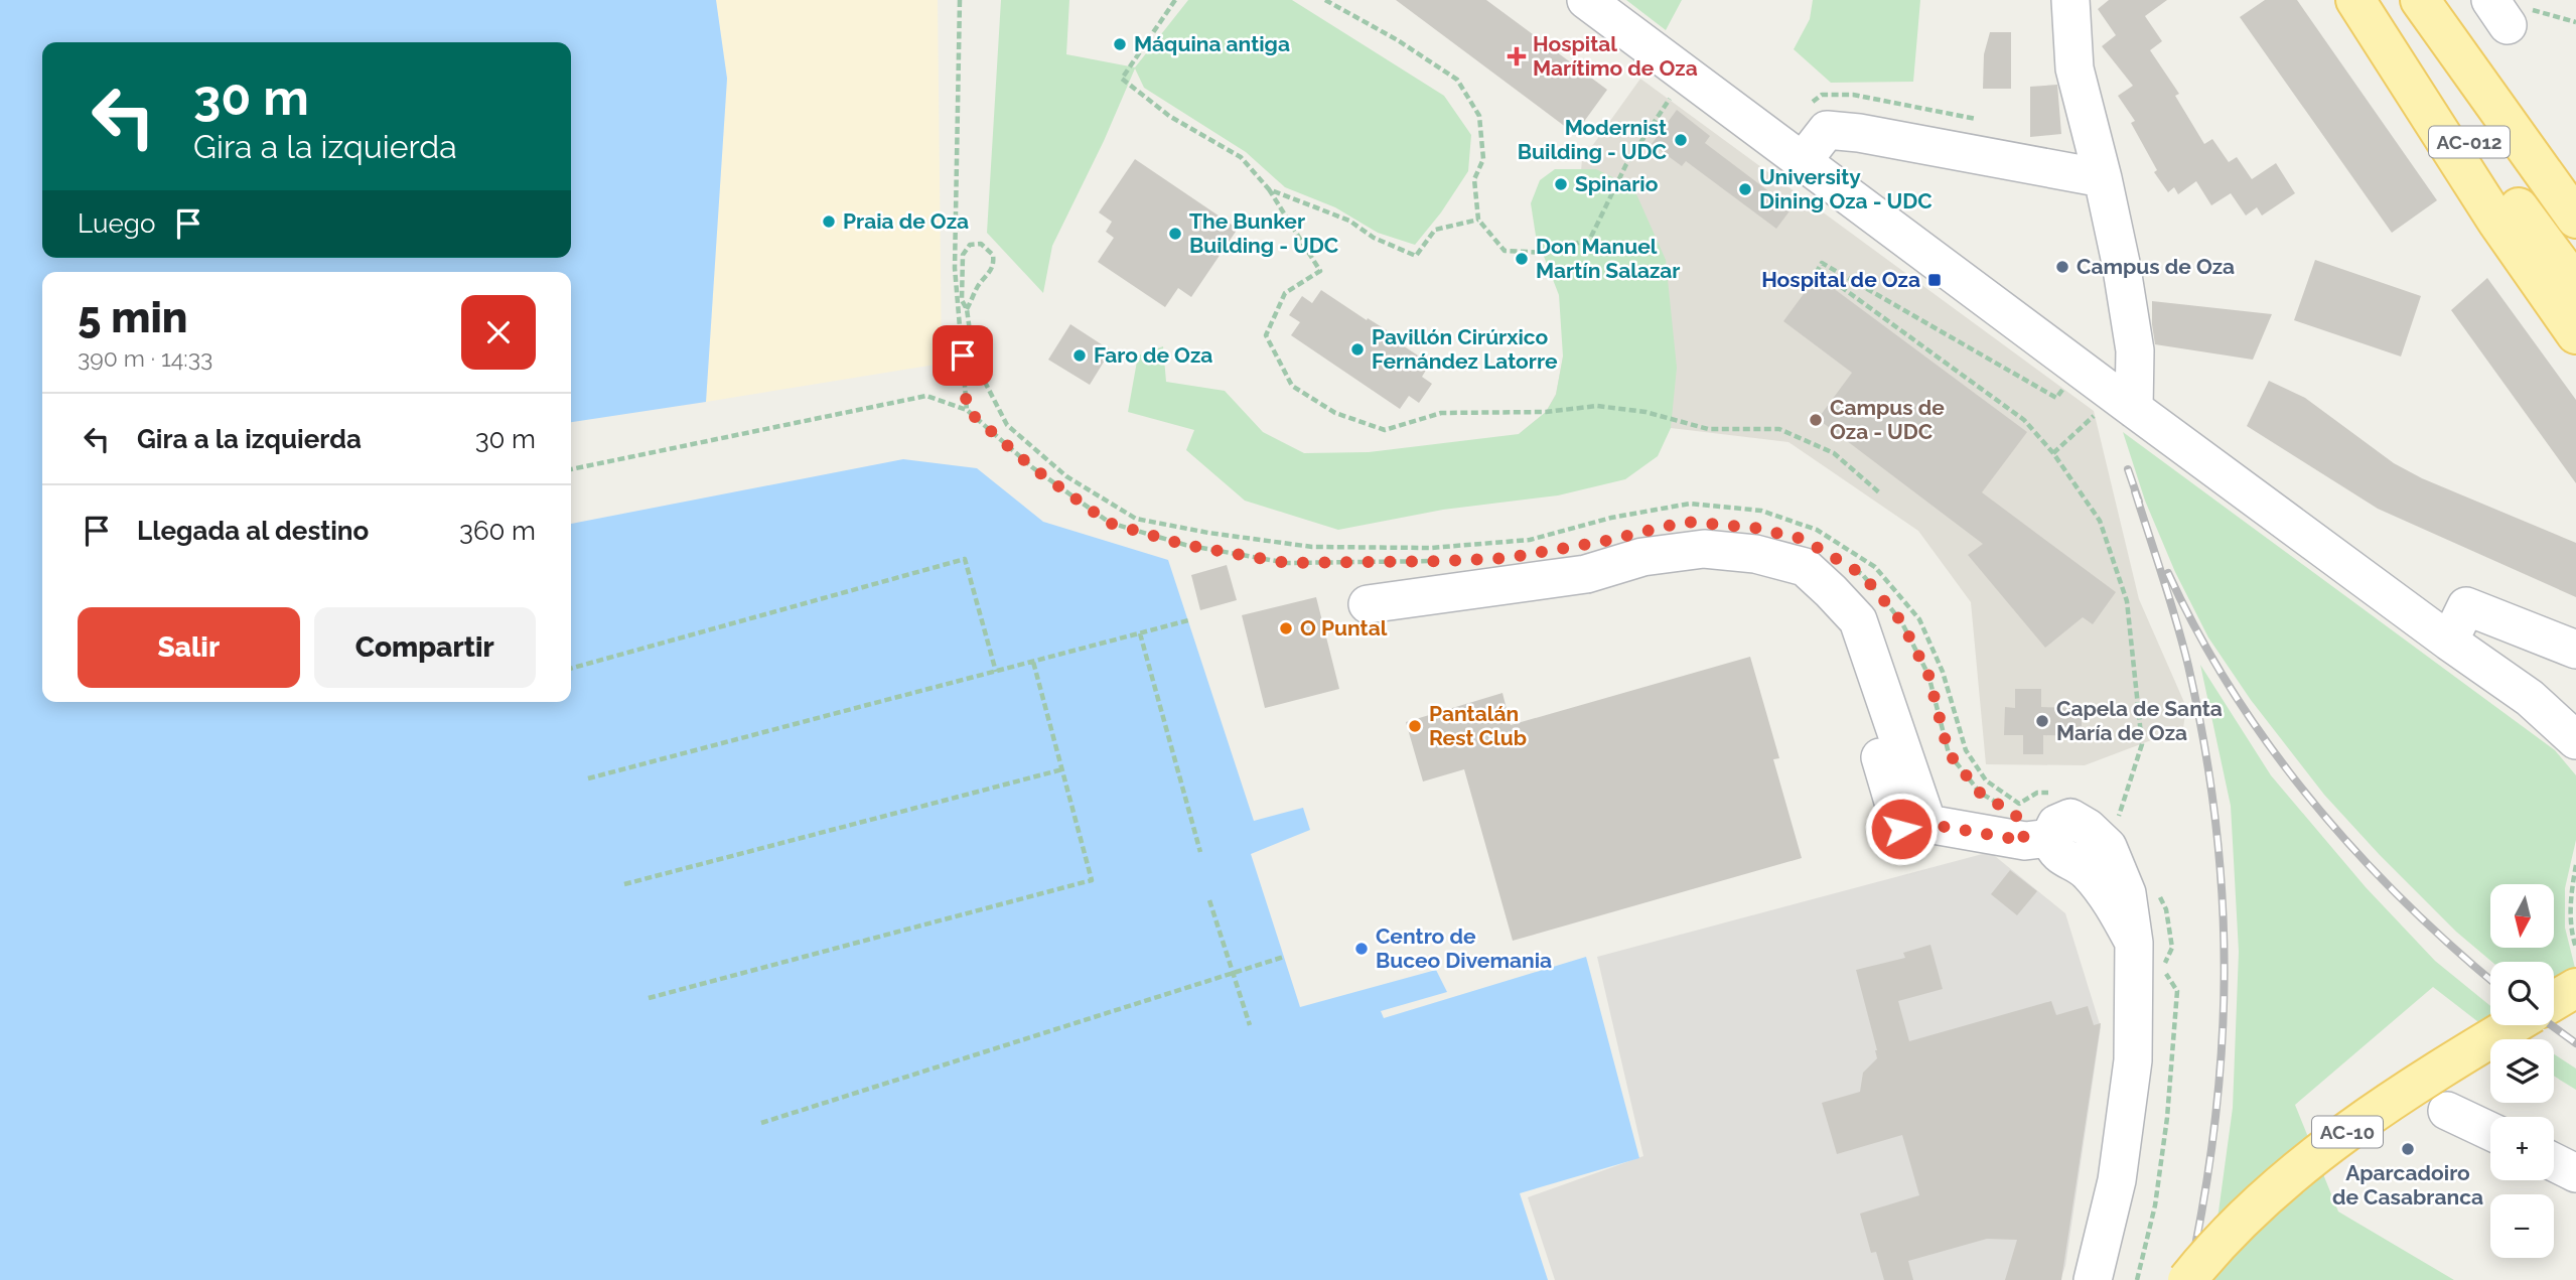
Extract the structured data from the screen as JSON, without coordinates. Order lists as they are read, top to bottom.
{
  "streets": {
    "main road": ["AC-012", "AC-10"]
  },
  "places": {
    "other": [
      "Máquina antiga",
      "Modernist Building - UDC",
      "Spinario",
      "University Dining Oza - UDC",
      "Praia de Oza",
      "The Bunker Building - UDC",
      "Don Manuel Martín Salazar",
      "Campus de Oza",
      "Pavillón Cirúrxico Fernández Latorre",
      "Faro de Oza",
      "Campus de Oza - UDC",
      "O Puntal",
      "Capela de Santa María de Oza",
      "Pantalán Rest Club",
      "Centro de Buceo Divemania",
      "Aparcadoiro de Casabranca"
    ],
    "health": ["Hospital Marítimo de Oza"],
    "transit": ["Hospital de Oza"]
  },
  "north": "bottom",
  "page": {
    "turn": ["30 m", "Gira a la izquierda"],
    "then": "Luego",
    "heading": ["5 min", "390 m · 14:33"],
    "list": [
      {
        "name": "Gira a la izquierda",
        "value": "30 m"
      },
      {
        "name": "Llegada al destino",
        "value": "360 m"
      }
    ],
    "buttons": ["Salir", "Compartir"],
    "map_buttons": ["+", "−"]
  }
}
